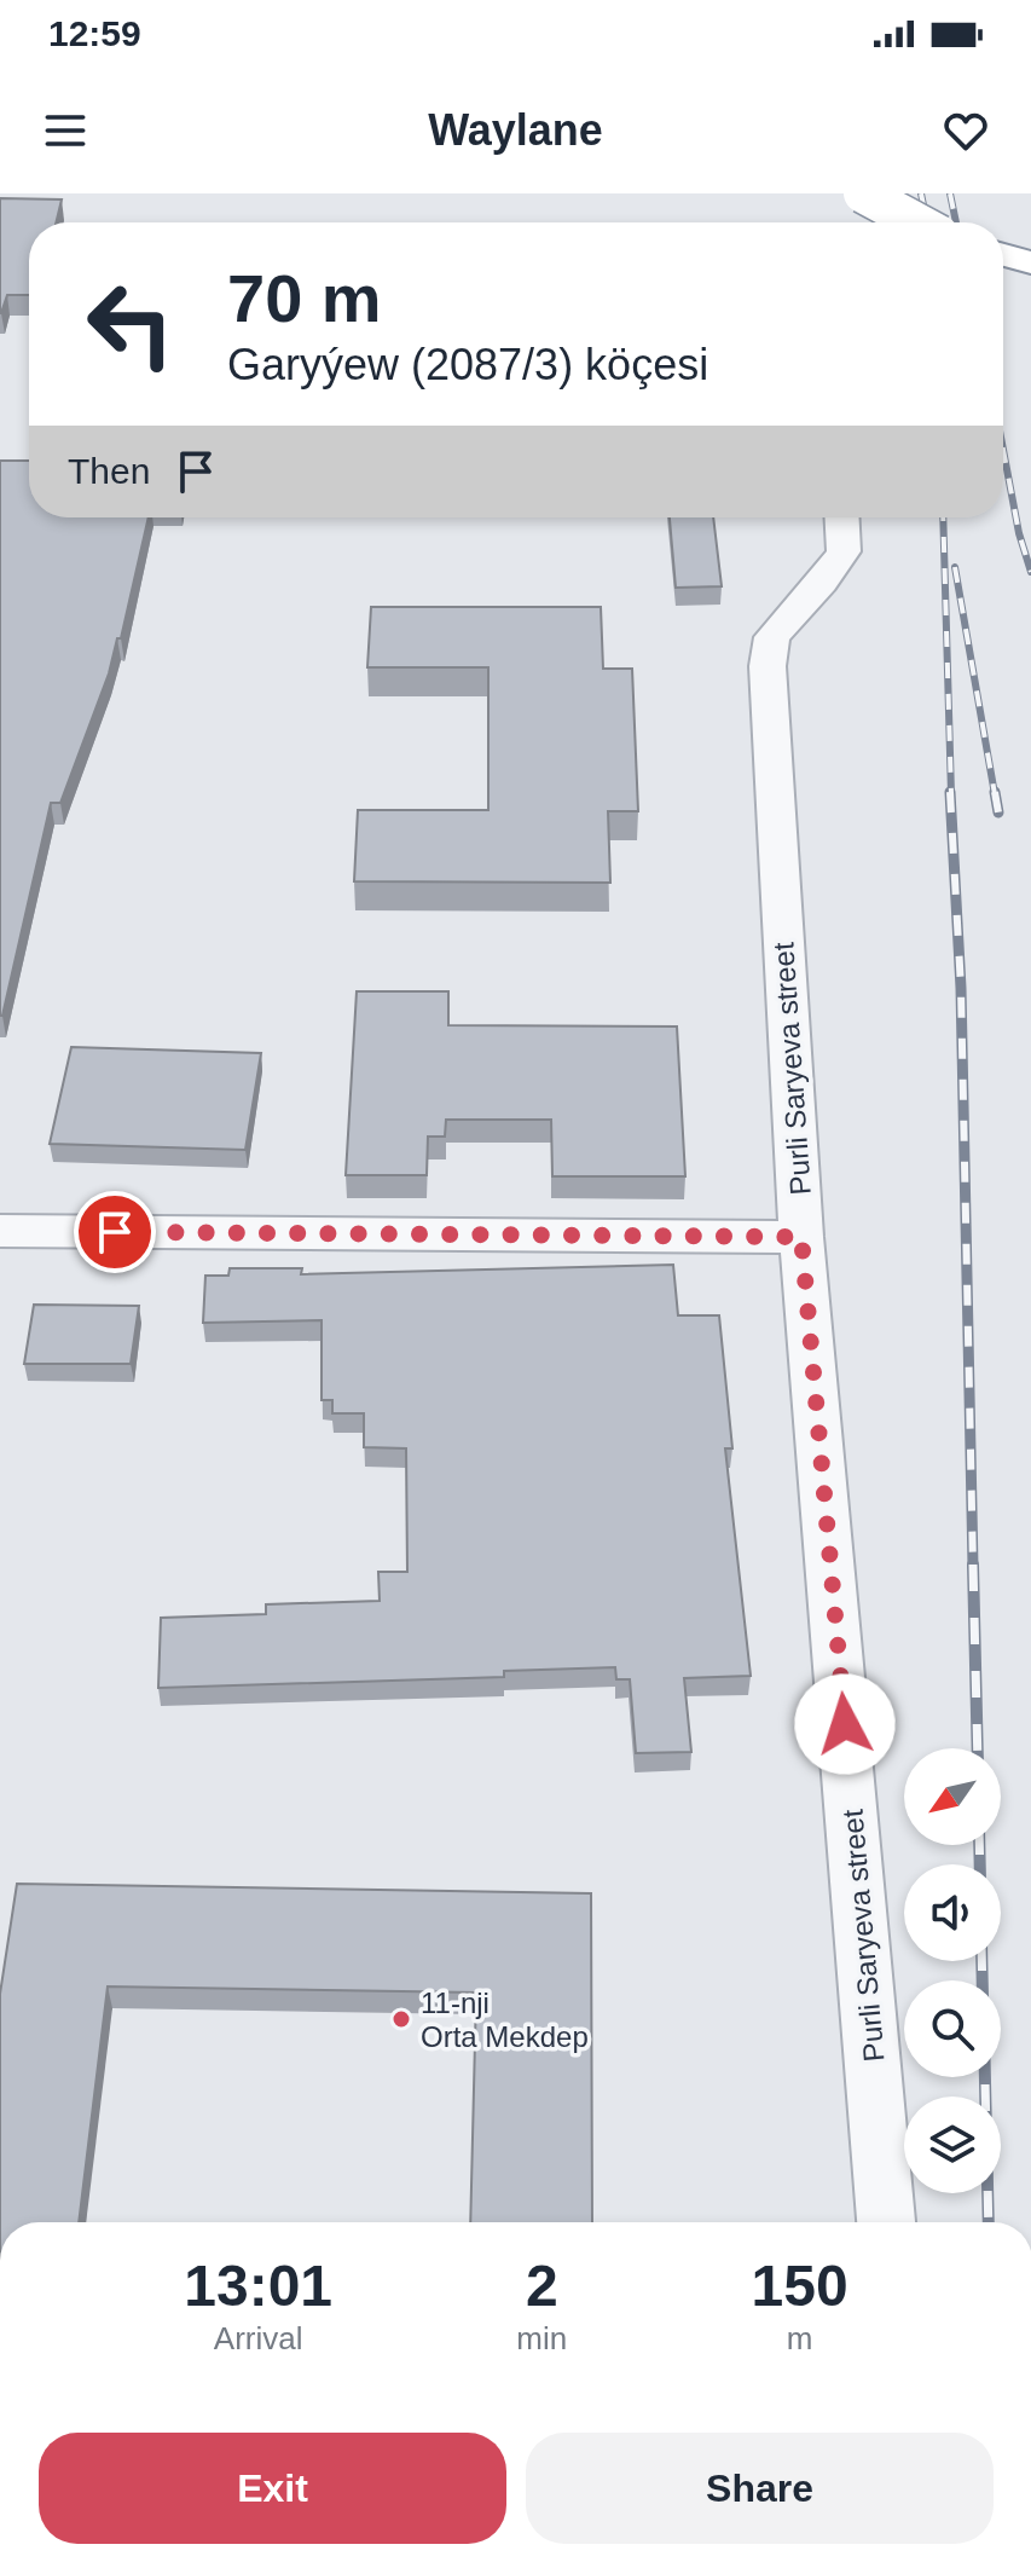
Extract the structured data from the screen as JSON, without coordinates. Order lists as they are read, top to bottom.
{
  "streets": {
    "street": ["Purli Saryeva street"]
  },
  "places": ["11-nji Orta Mekdep"],
  "north": "bottom left",
  "page": {
    "status": "12:59",
    "header": "Waylane",
    "turn": ["70 m", "Garyýew (2087/3) köçesi"],
    "then": "Then",
    "eta": [
      "13:01",
      "Arrival",
      "2",
      "min",
      "150",
      "m"
    ],
    "buttons": ["Exit", "Share"]
  }
}
